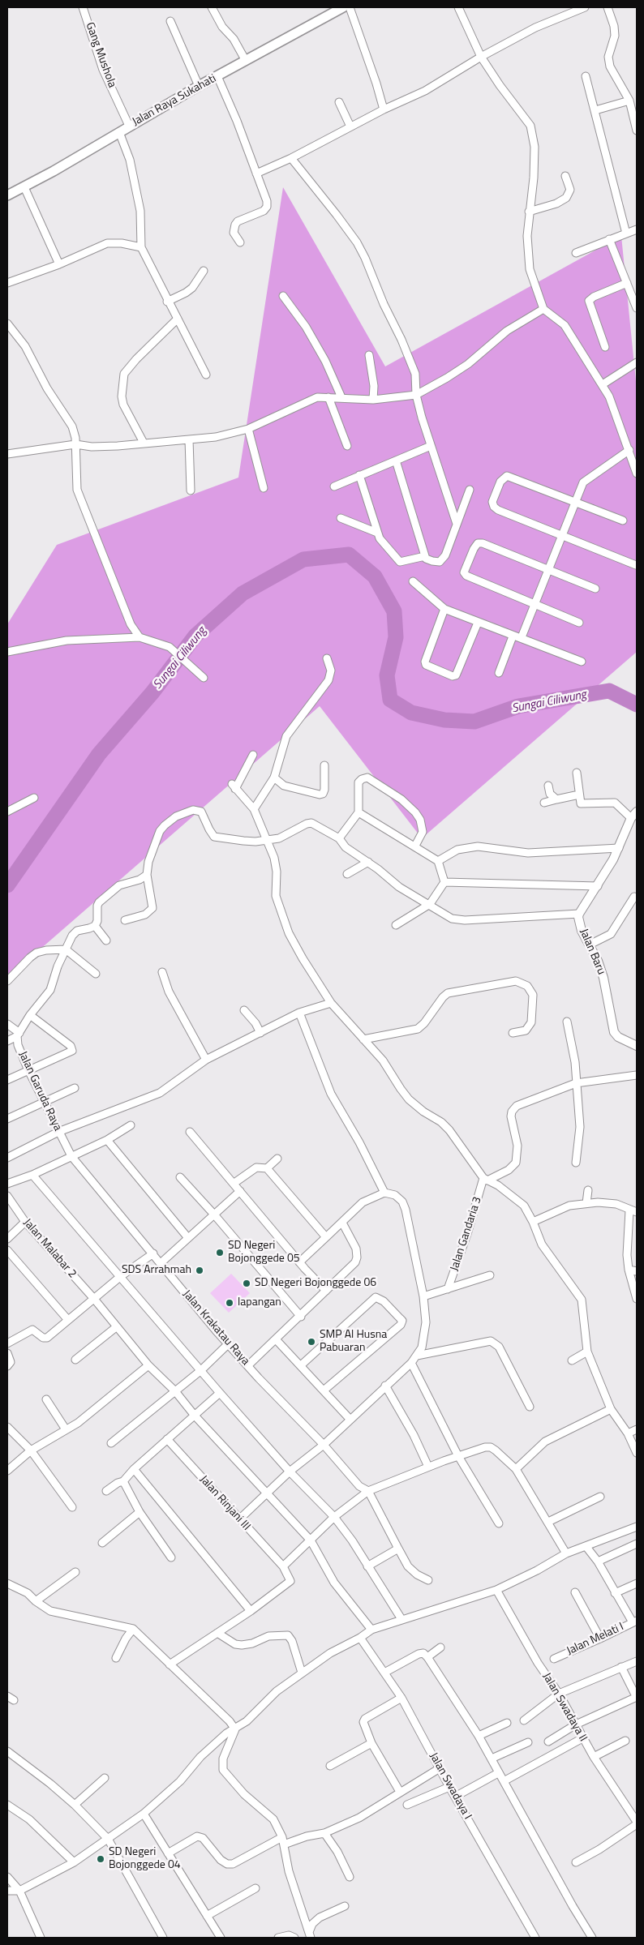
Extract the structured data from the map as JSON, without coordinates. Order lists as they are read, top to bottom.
{
  "streets": {
    "main road": ["Jalan Raya Sukahati"],
    "street": [
      "Gang Mushola",
      "Jalan Baru",
      "Jalan Garuda Raya",
      "Jalan Gandaria 3",
      "Jalan Malabar 2",
      "Jalan Krakatau Raya",
      "Jalan Rinjani III",
      "Jalan Melati I",
      "Jalan Swadaya II",
      "Jalan Swadaya I"
    ]
  },
  "crossings": [
    ["Gang Mushola", "Jalan Raya Sukahati"],
    ["Jalan Garuda Raya", "Jalan Krakatau Raya"]
  ],
  "water": ["Sungai Ciliwung"],
  "places": [
    "SD Negeri Bojonggede 05",
    "SDS Arrahmah",
    "SD Negeri Bojonggede 06",
    "lapangan",
    "SMP Al Husna Pabuaran",
    "SD Negeri Bojonggede 04"
  ]
}
